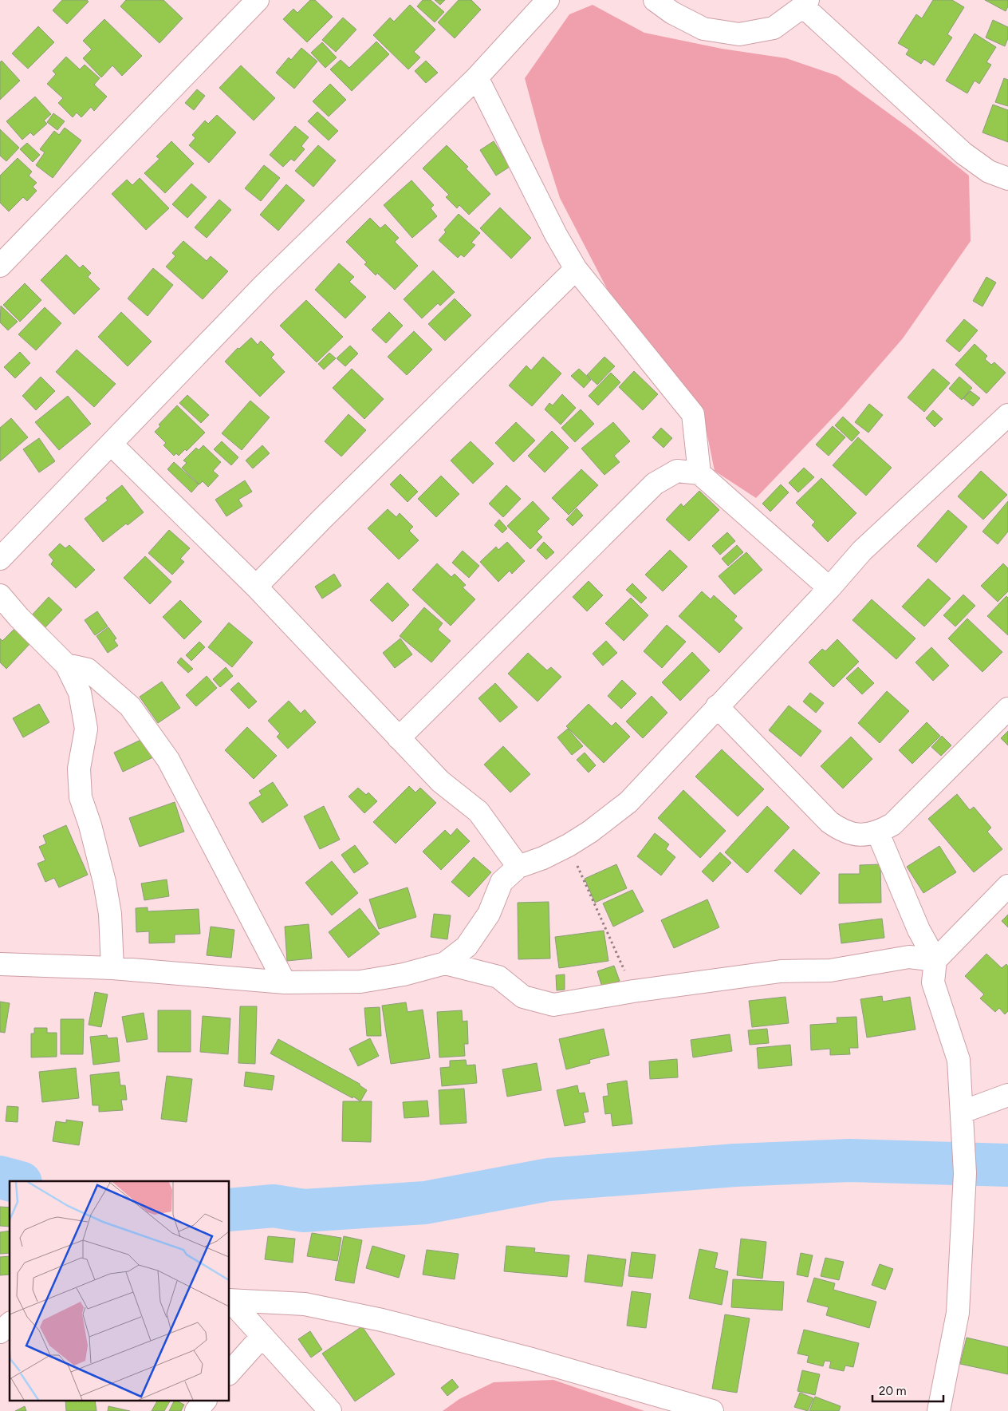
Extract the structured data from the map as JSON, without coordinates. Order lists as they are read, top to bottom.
{
  "scale_bar": "20 m"
}
